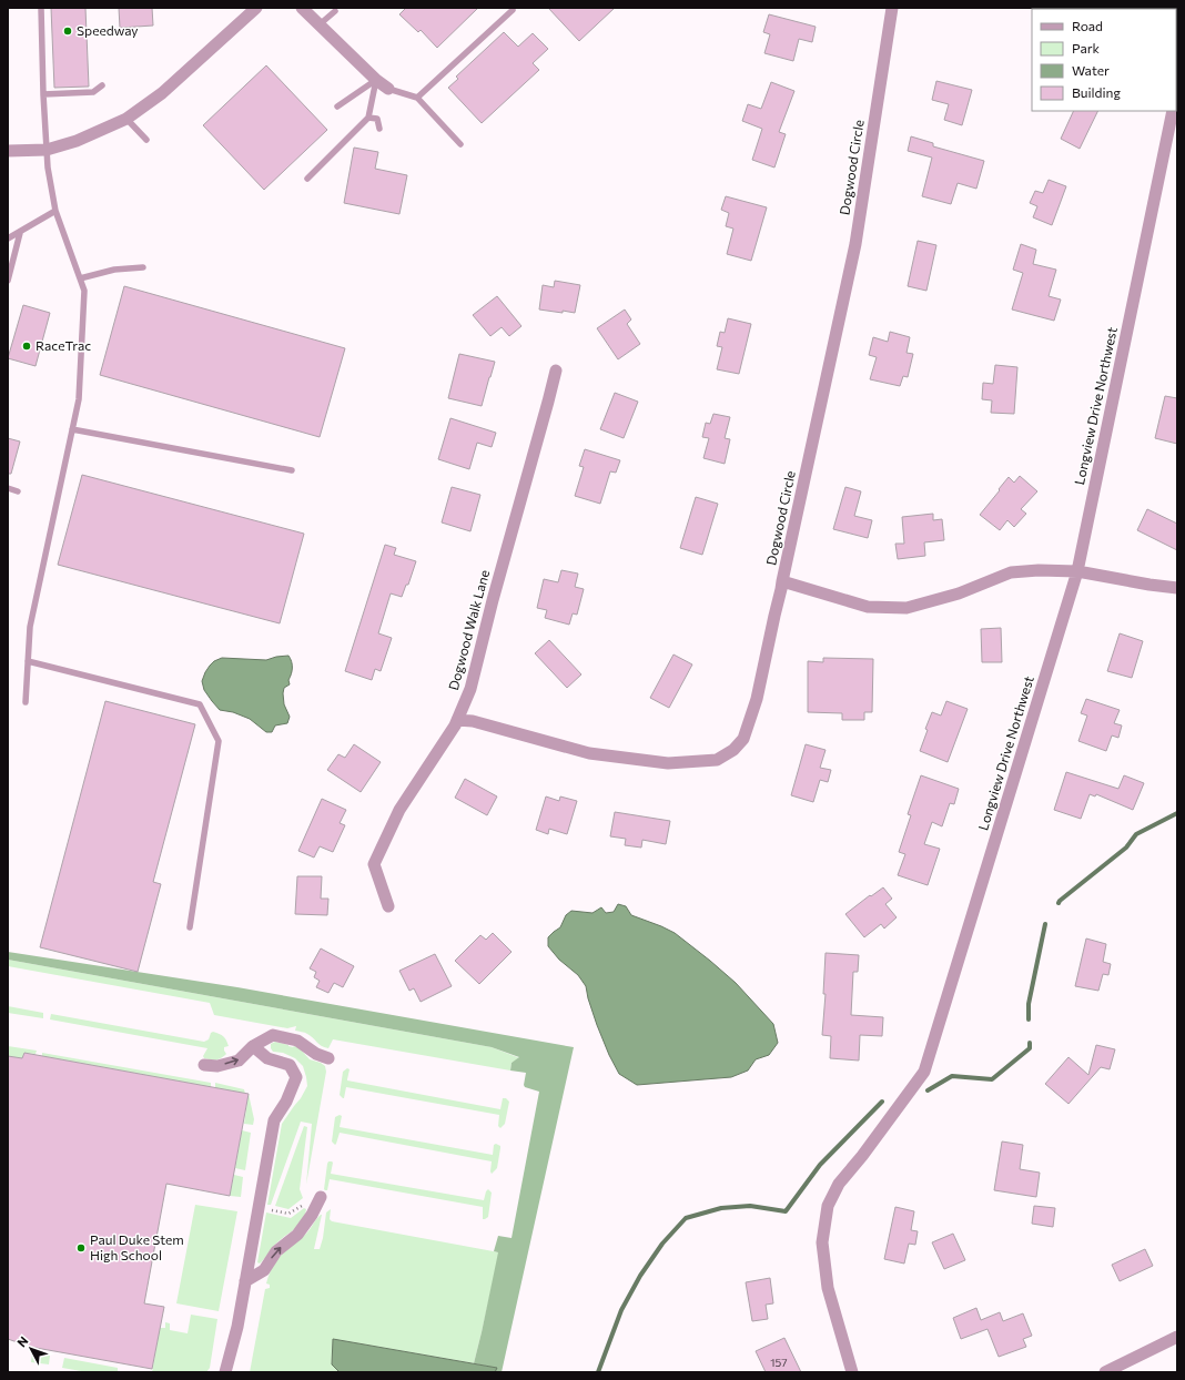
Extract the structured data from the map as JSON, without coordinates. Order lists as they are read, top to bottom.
{
  "streets": {
    "street": ["Dogwood Circle", "Longview Drive Northwest", "Dogwood Walk Lane"]
  },
  "crossings": [
    ["Dogwood Circle", "Dogwood Walk Lane"]
  ],
  "places": ["Speedway", "RaceTrac", "Paul Duke Stem High School"],
  "house_numbers": ["157"],
  "legend": [
    "Road",
    "Park",
    "Water",
    "Building"
  ],
  "north": "top left"
}
